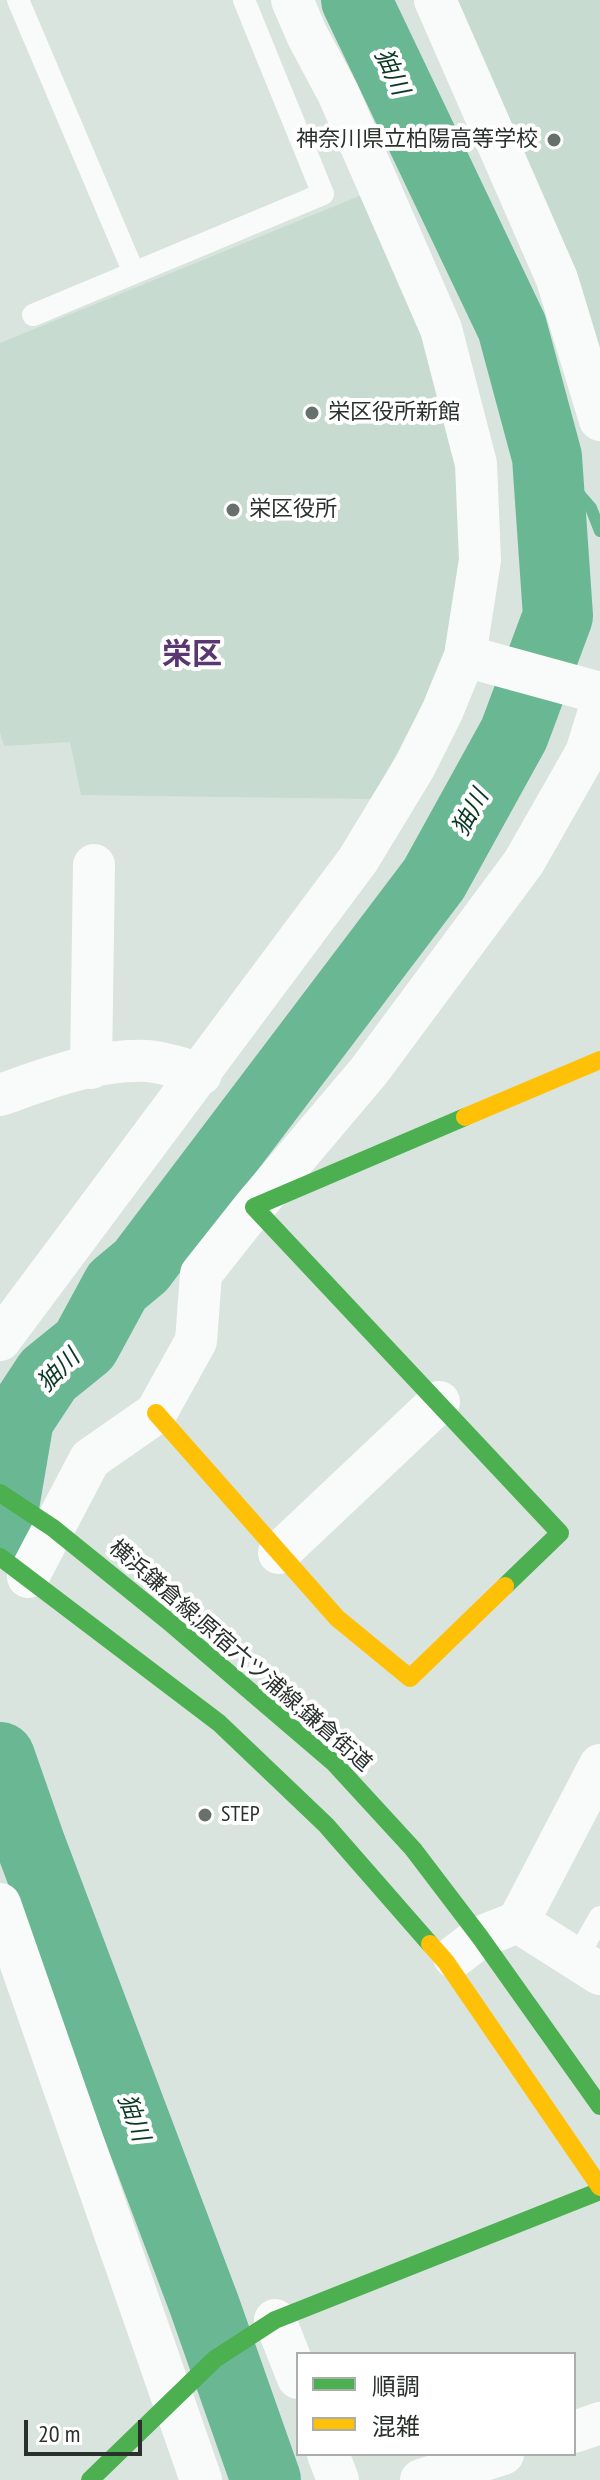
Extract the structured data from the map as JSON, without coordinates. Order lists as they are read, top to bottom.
{
  "streets": {
    "street": ["横浜鎌倉線;原宿六ツ浦線;鎌倉街道"]
  },
  "districts": ["栄区"],
  "water": ["㹨川"],
  "places": [
    "神奈川県立柏陽高等学校",
    "栄区役所新館",
    "栄区役所",
    "STEP"
  ],
  "legend": ["順調", "混雑"],
  "scale_bar": "20 m"
}
